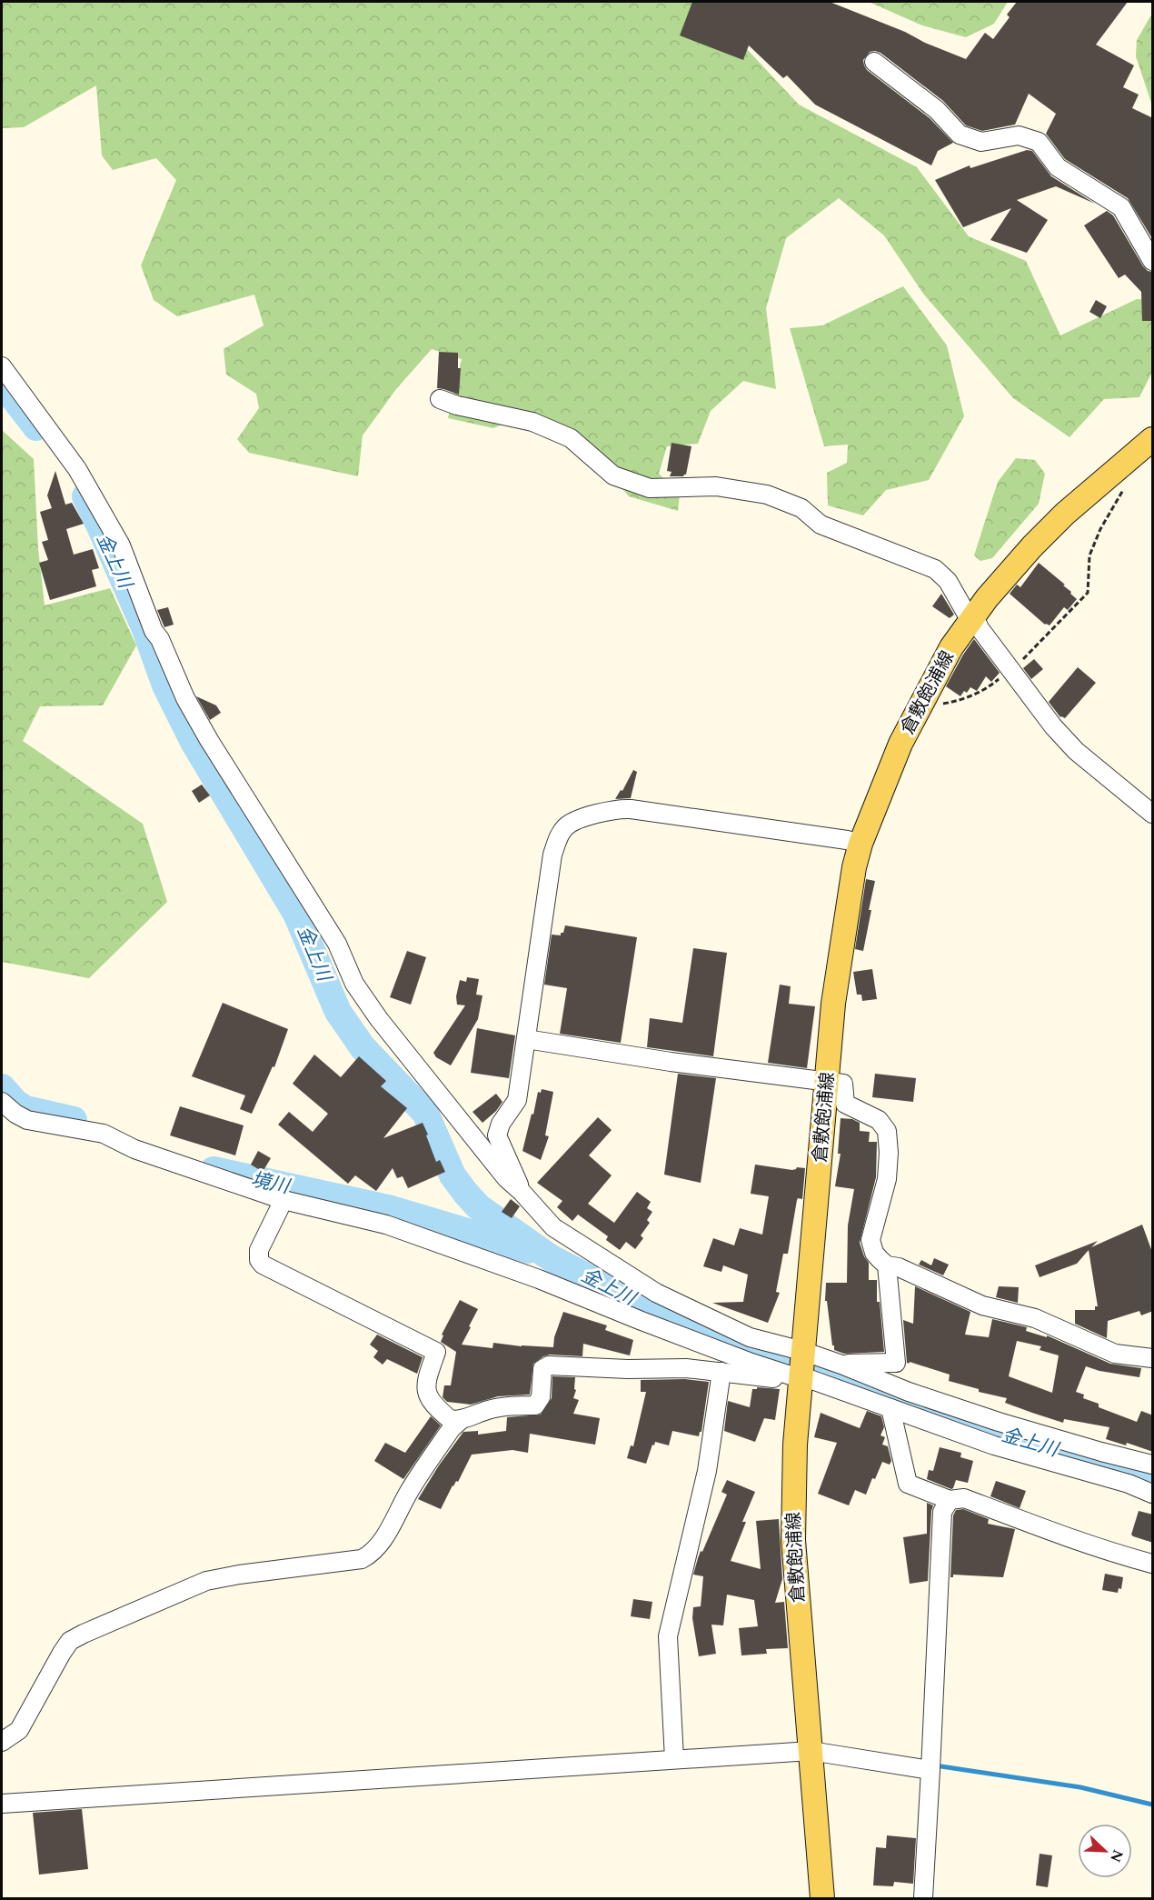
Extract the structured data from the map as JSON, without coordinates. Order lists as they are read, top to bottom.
{
  "streets": {
    "main road": ["倉敷飽浦線"]
  },
  "water": ["金上川", "境川"],
  "north": "bottom right"
}
